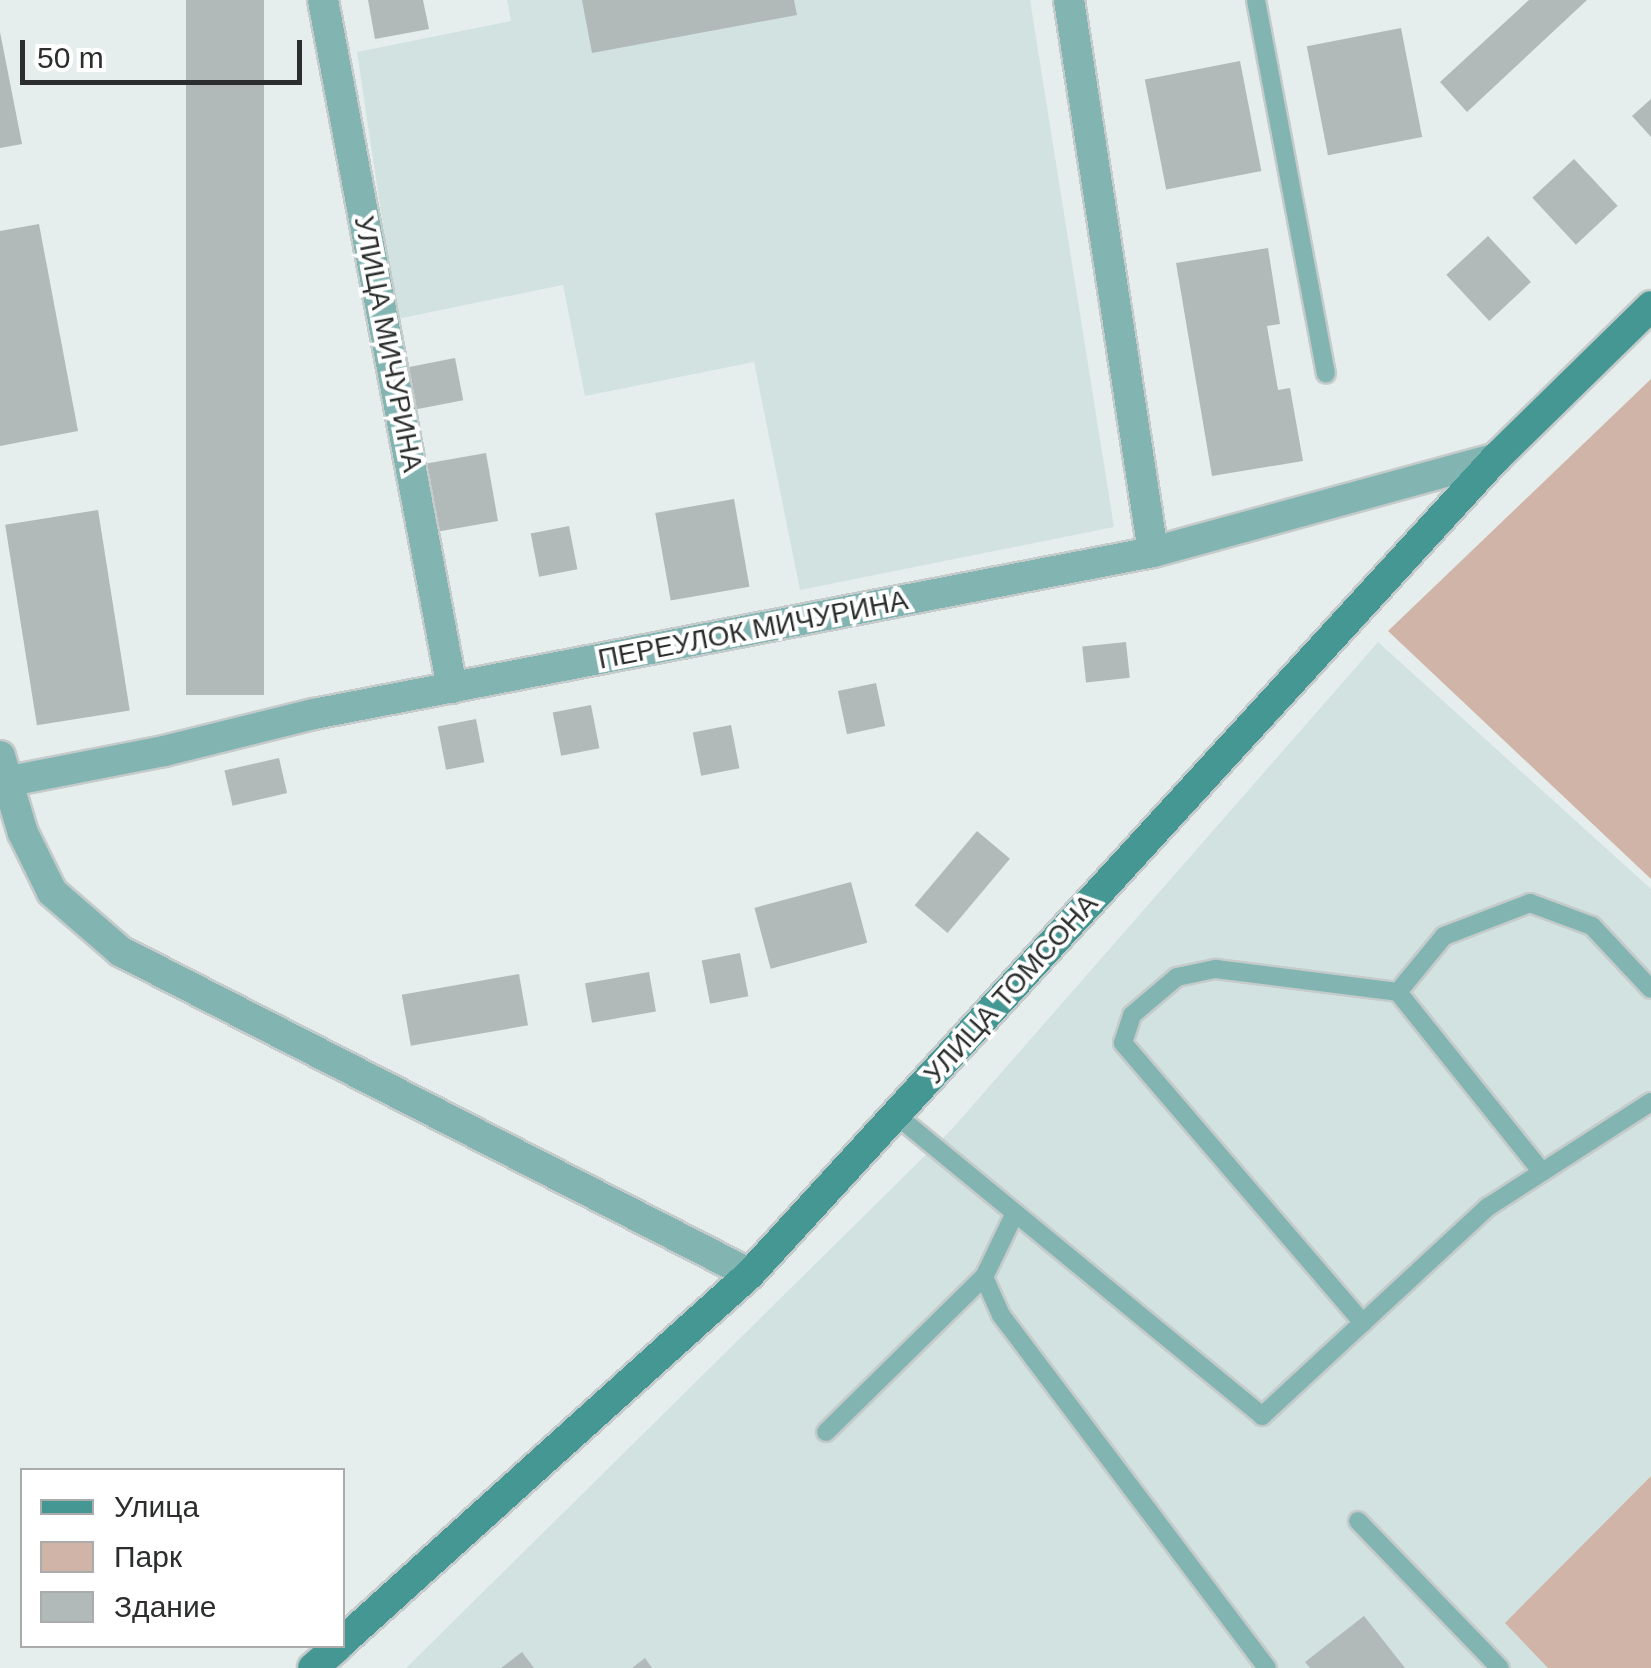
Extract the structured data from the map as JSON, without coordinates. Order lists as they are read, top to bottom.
{
  "streets": {
    "street": ["УЛИЦА МИЧУРИНА", "ПЕРЕУЛОК МИЧУРИНА", "УЛИЦА ТОМСОНА"]
  },
  "crossings": [
    ["УЛИЦА МИЧУРИНА", "ПЕРЕУЛОК МИЧУРИНА"],
    ["ПЕРЕУЛОК МИЧУРИНА", "УЛИЦА ТОМСОНА"]
  ],
  "legend": ["Улица", "Парк", "Здание"],
  "scale_bar": "50 m"
}
